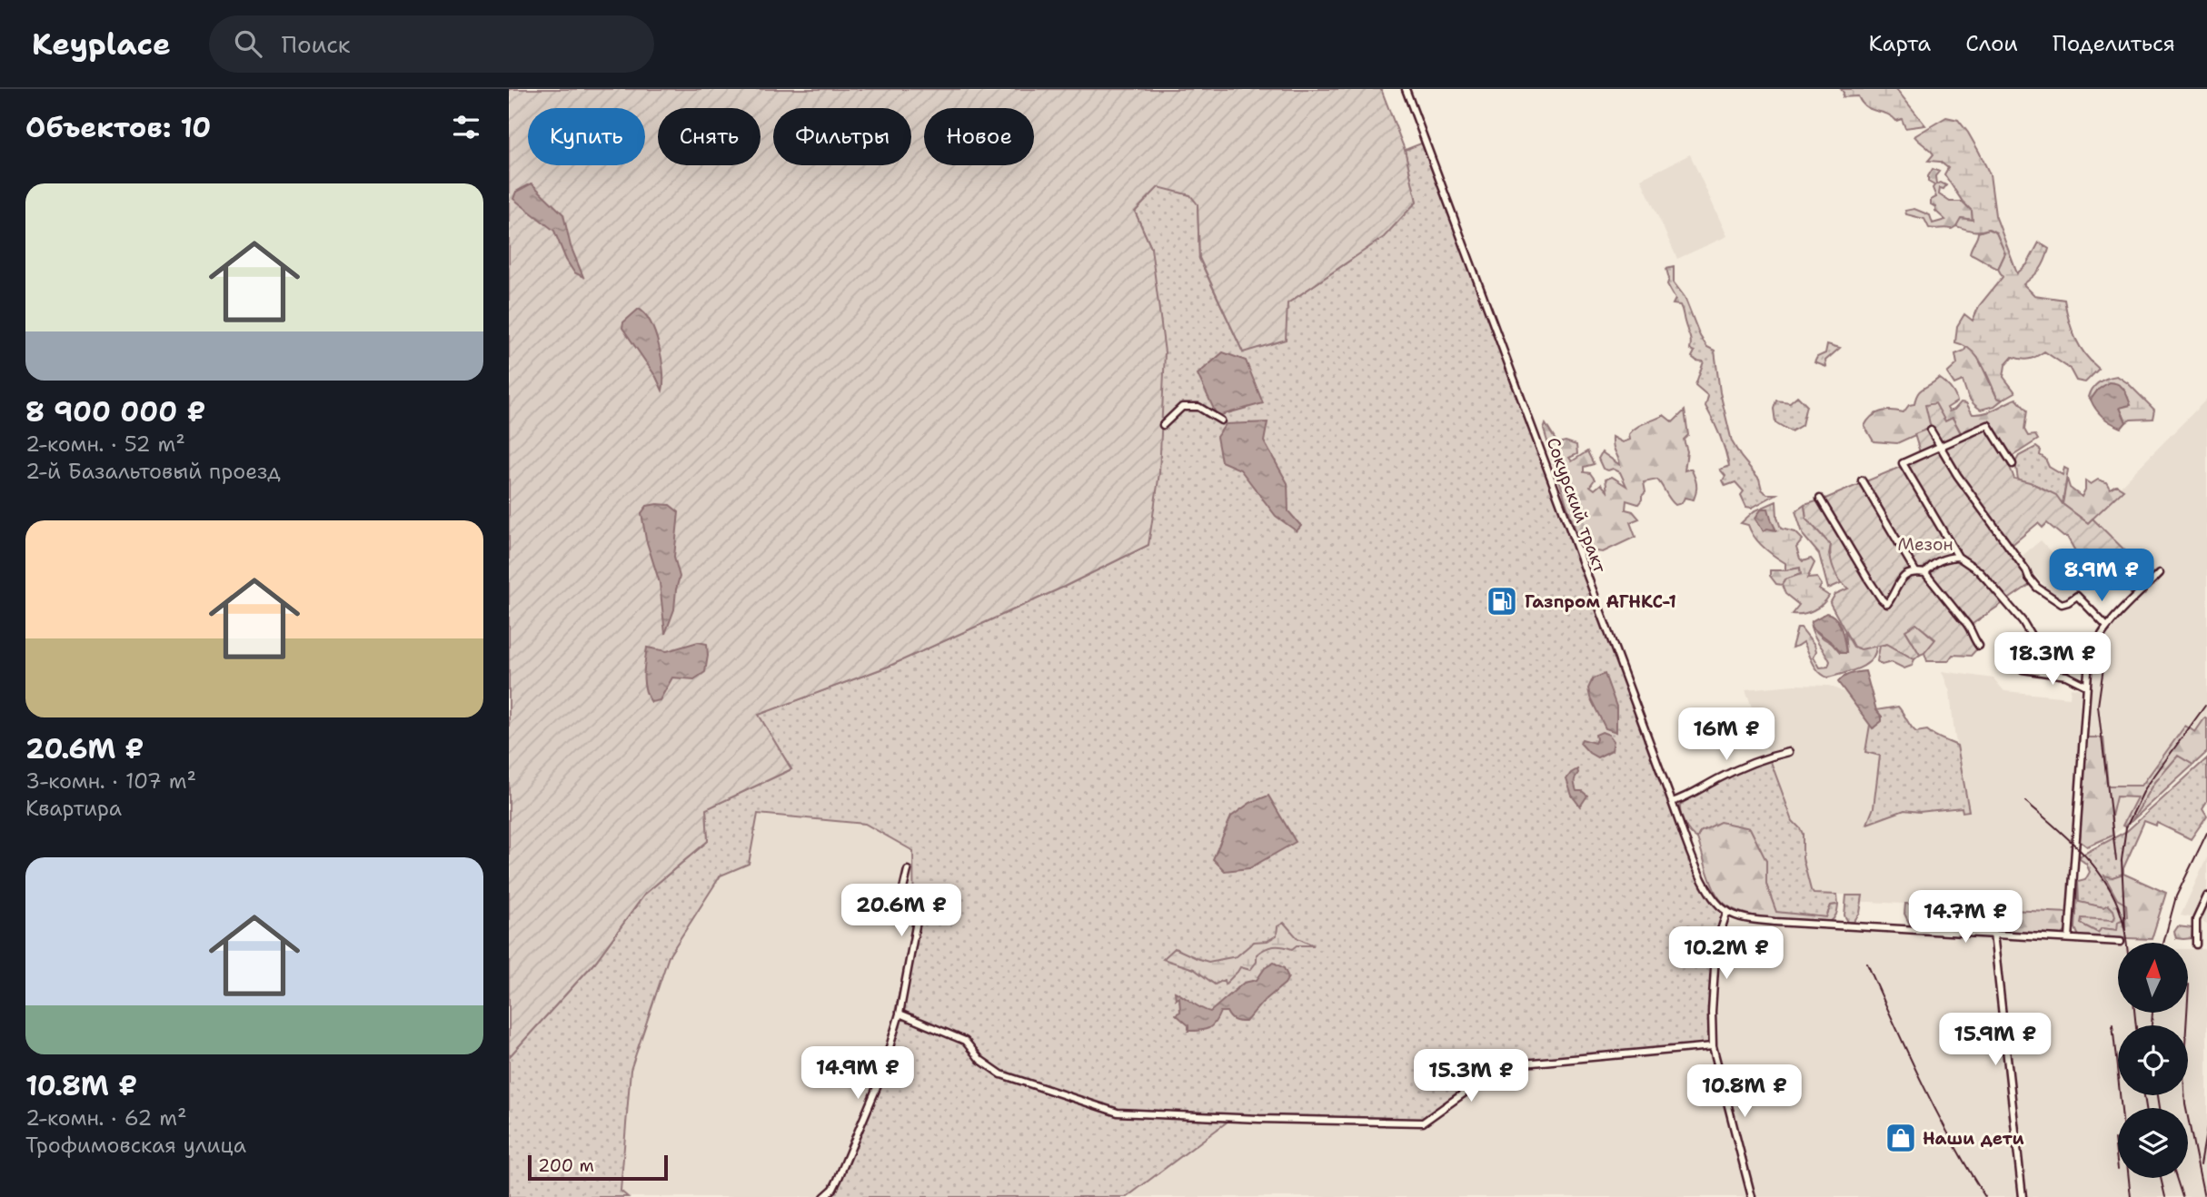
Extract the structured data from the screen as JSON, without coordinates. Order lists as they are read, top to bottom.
{
  "streets": {
    "street": ["Сокурский тракт"]
  },
  "parks": ["Мезон"],
  "places": {
    "fuel station": ["Газпром АГНКС-1"],
    "shop": ["Наши дети"]
  },
  "scale_bar": "200 m",
  "north": "top",
  "page": {
    "header": "Keyplace",
    "search": "Поиск",
    "nav": ["Карта", "Слои", "Поделиться"],
    "heading": "Объектов: 10",
    "chip": [
      "Купить",
      "Снять",
      "Фильтры",
      "Новое"
    ],
    "list": [
      {
        "name": "8 900 000 ₽",
        "note": "2-комн. · 52 m² · 2-й Базальтовый проезд"
      },
      {
        "name": "20.6M ₽",
        "note": "3-комн. · 107 m² · Квартира"
      },
      {
        "name": "10.8M ₽",
        "note": "2-комн. · 62 m² · Трофимовская улица"
      }
    ],
    "price": [
      "8.9M ₽",
      "18.3M ₽",
      "16M ₽",
      "20.6M ₽",
      "14.7M ₽",
      "10.2M ₽",
      "15.9M ₽",
      "14.9M ₽",
      "15.3M ₽",
      "10.8M ₽"
    ],
    "scale": "200 m"
  }
}
